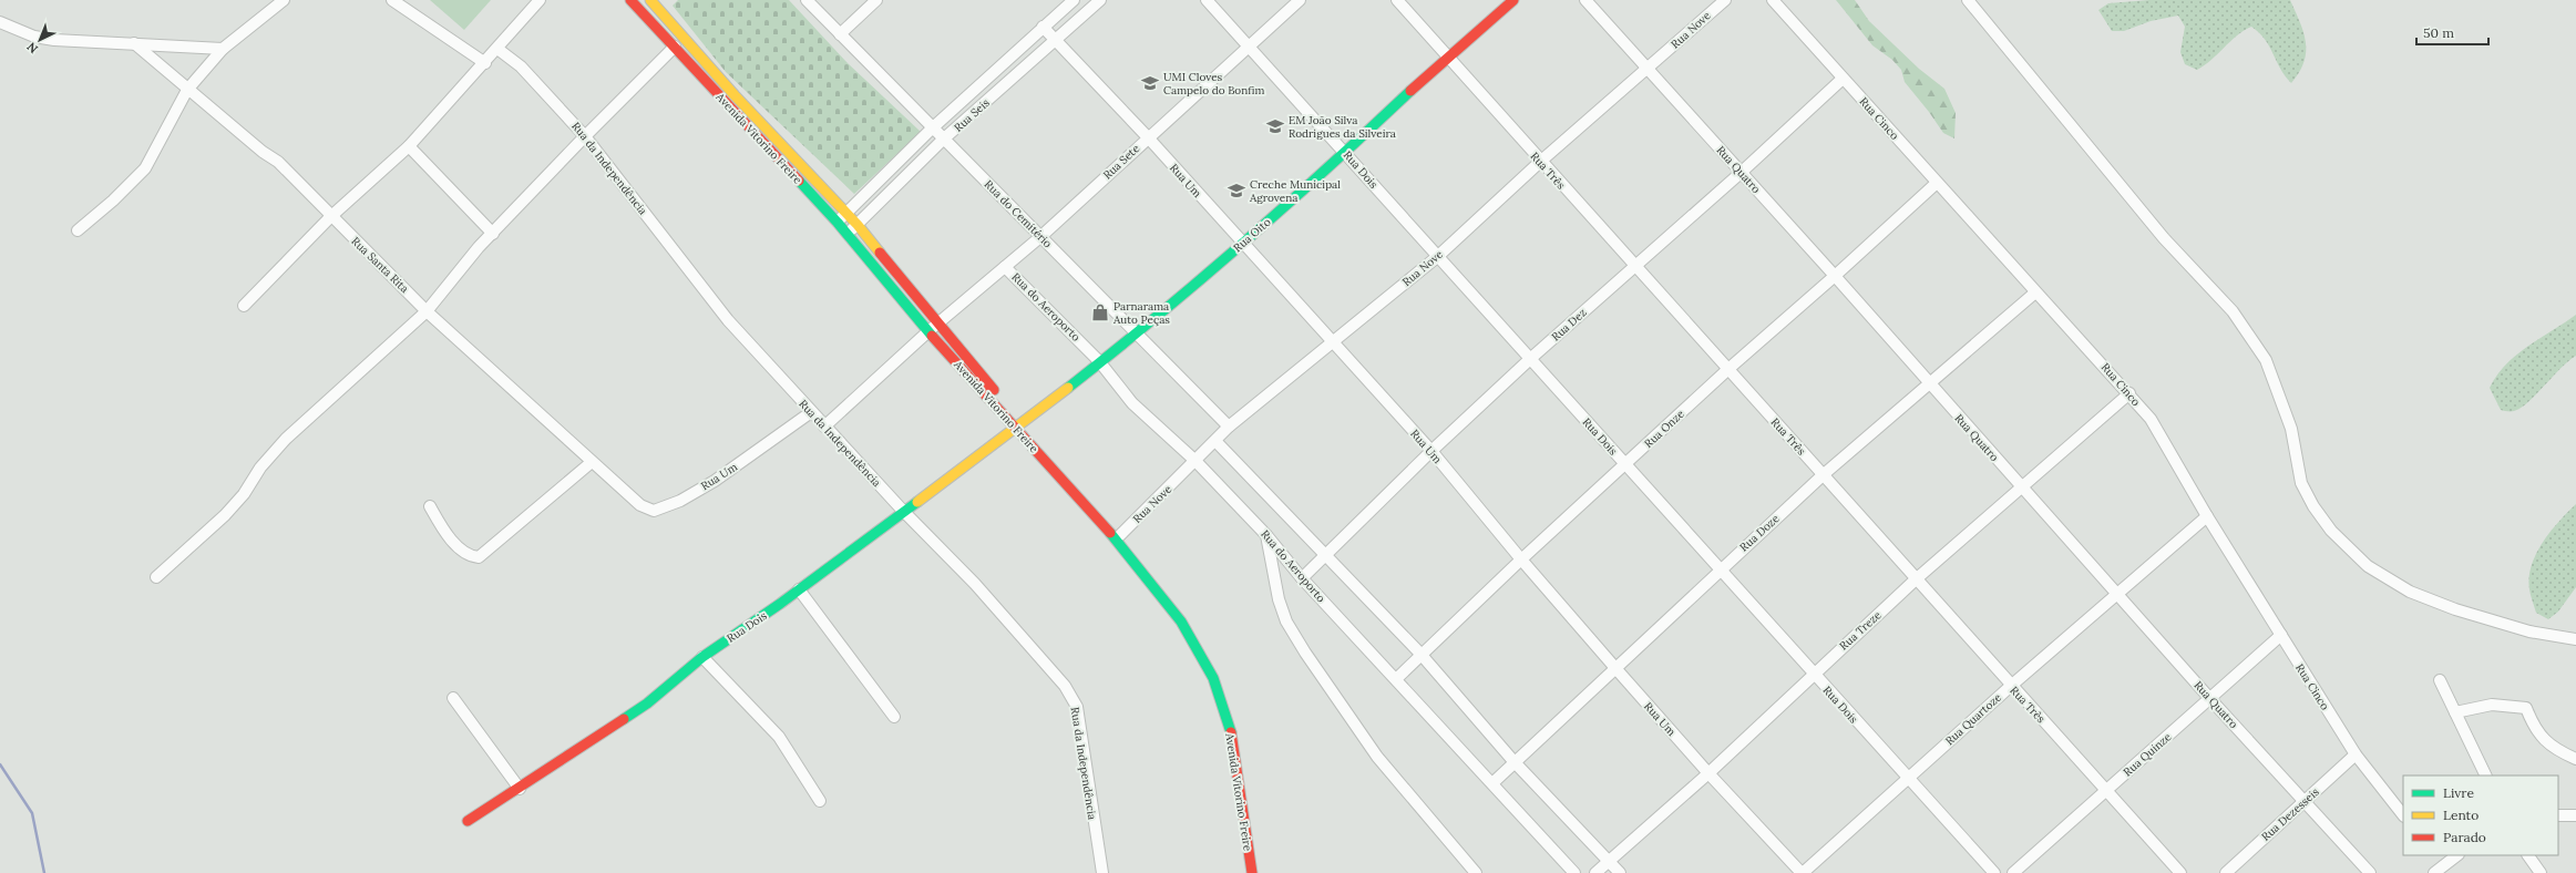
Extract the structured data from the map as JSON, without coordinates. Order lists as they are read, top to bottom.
{
  "streets": {
    "street": [
      "Rua Nove",
      "Rua Seis",
      "Rua Cinco",
      "Avenida Vitorino Freire",
      "Rua Sete",
      "Rua da Independência",
      "Rua Dois",
      "Rua Quatro",
      "Rua Três",
      "Rua Um",
      "Rua do Cemitério",
      "Rua Oito",
      "Rua Santa Rita",
      "Rua do Aeroporto",
      "Rua Dez",
      "Rua Onze",
      "Rua Doze",
      "Rua Treze",
      "Rua Quartoze",
      "Rua Quinze",
      "Rua Dezesseis"
    ]
  },
  "crossings": [
    ["Rua Nove", "Avenida Vitorino Freire"],
    ["Rua Nove", "Rua Dois"],
    ["Rua Nove", "Rua Quatro"],
    ["Rua Nove", "Rua Três"],
    ["Rua Nove", "Rua Um"],
    ["Rua Nove", "Rua do Cemitério"],
    ["Rua Nove", "Rua do Aeroporto"],
    ["Rua Seis", "Avenida Vitorino Freire"],
    ["Rua Seis", "Rua Um"],
    ["Rua Seis", "Rua do Cemitério"],
    ["Rua Cinco", "Rua Dez"],
    ["Rua Cinco", "Rua Onze"],
    ["Rua Cinco", "Rua Doze"],
    ["Rua Cinco", "Rua Treze"],
    ["Rua Cinco", "Rua Quartoze"],
    ["Rua Cinco", "Rua Quinze"],
    ["Rua Cinco", "Rua Dezesseis"],
    ["Avenida Vitorino Freire", "Rua Sete"],
    ["Avenida Vitorino Freire", "Rua Dois"],
    ["Avenida Vitorino Freire", "Rua Oito"],
    ["Rua Sete", "Rua Dois"],
    ["Rua Sete", "Rua Um"],
    ["Rua Sete", "Rua do Cemitério"],
    ["Rua Sete", "Rua do Aeroporto"],
    ["Rua da Independência", "Rua Dois"],
    ["Rua da Independência", "Rua Um"],
    ["Rua Dois", "Rua Oito"],
    ["Rua Dois", "Rua Dez"],
    ["Rua Dois", "Rua Onze"],
    ["Rua Dois", "Rua Doze"],
    ["Rua Dois", "Rua Treze"],
    ["Rua Dois", "Rua Quartoze"],
    ["Rua Quatro", "Rua Dez"],
    ["Rua Quatro", "Rua Onze"],
    ["Rua Quatro", "Rua Doze"],
    ["Rua Quatro", "Rua Treze"],
    ["Rua Quatro", "Rua Quartoze"],
    ["Rua Quatro", "Rua Quinze"],
    ["Rua Quatro", "Rua Dezesseis"],
    ["Rua Três", "Rua Oito"],
    ["Rua Três", "Rua Dez"],
    ["Rua Três", "Rua Onze"],
    ["Rua Três", "Rua Doze"],
    ["Rua Três", "Rua Treze"],
    ["Rua Três", "Rua Quartoze"],
    ["Rua Três", "Rua Quinze"],
    ["Rua Um", "Rua Oito"],
    ["Rua Um", "Rua Santa Rita"],
    ["Rua Um", "Rua Dez"],
    ["Rua Um", "Rua Onze"],
    ["Rua Um", "Rua Doze"],
    ["Rua Um", "Rua Treze"],
    ["Rua Um", "Rua Quartoze"],
    ["Rua do Cemitério", "Rua Oito"],
    ["Rua Oito", "Rua do Aeroporto"],
    ["Rua do Aeroporto", "Rua Dez"],
    ["Rua do Aeroporto", "Rua Onze"],
    ["Rua do Aeroporto", "Rua Doze"]
  ],
  "places": {
    "school or university": ["UMI Cloves Campelo do Bonfim", "EM João Silva Rodrigues da Silveira", "Creche Municipal Agrovena"],
    "shop": ["Parnarama Auto Peças"]
  },
  "legend": ["Livre", "Lento", "Parado"],
  "scale_bar": "50 m",
  "north": "bottom left"
}
